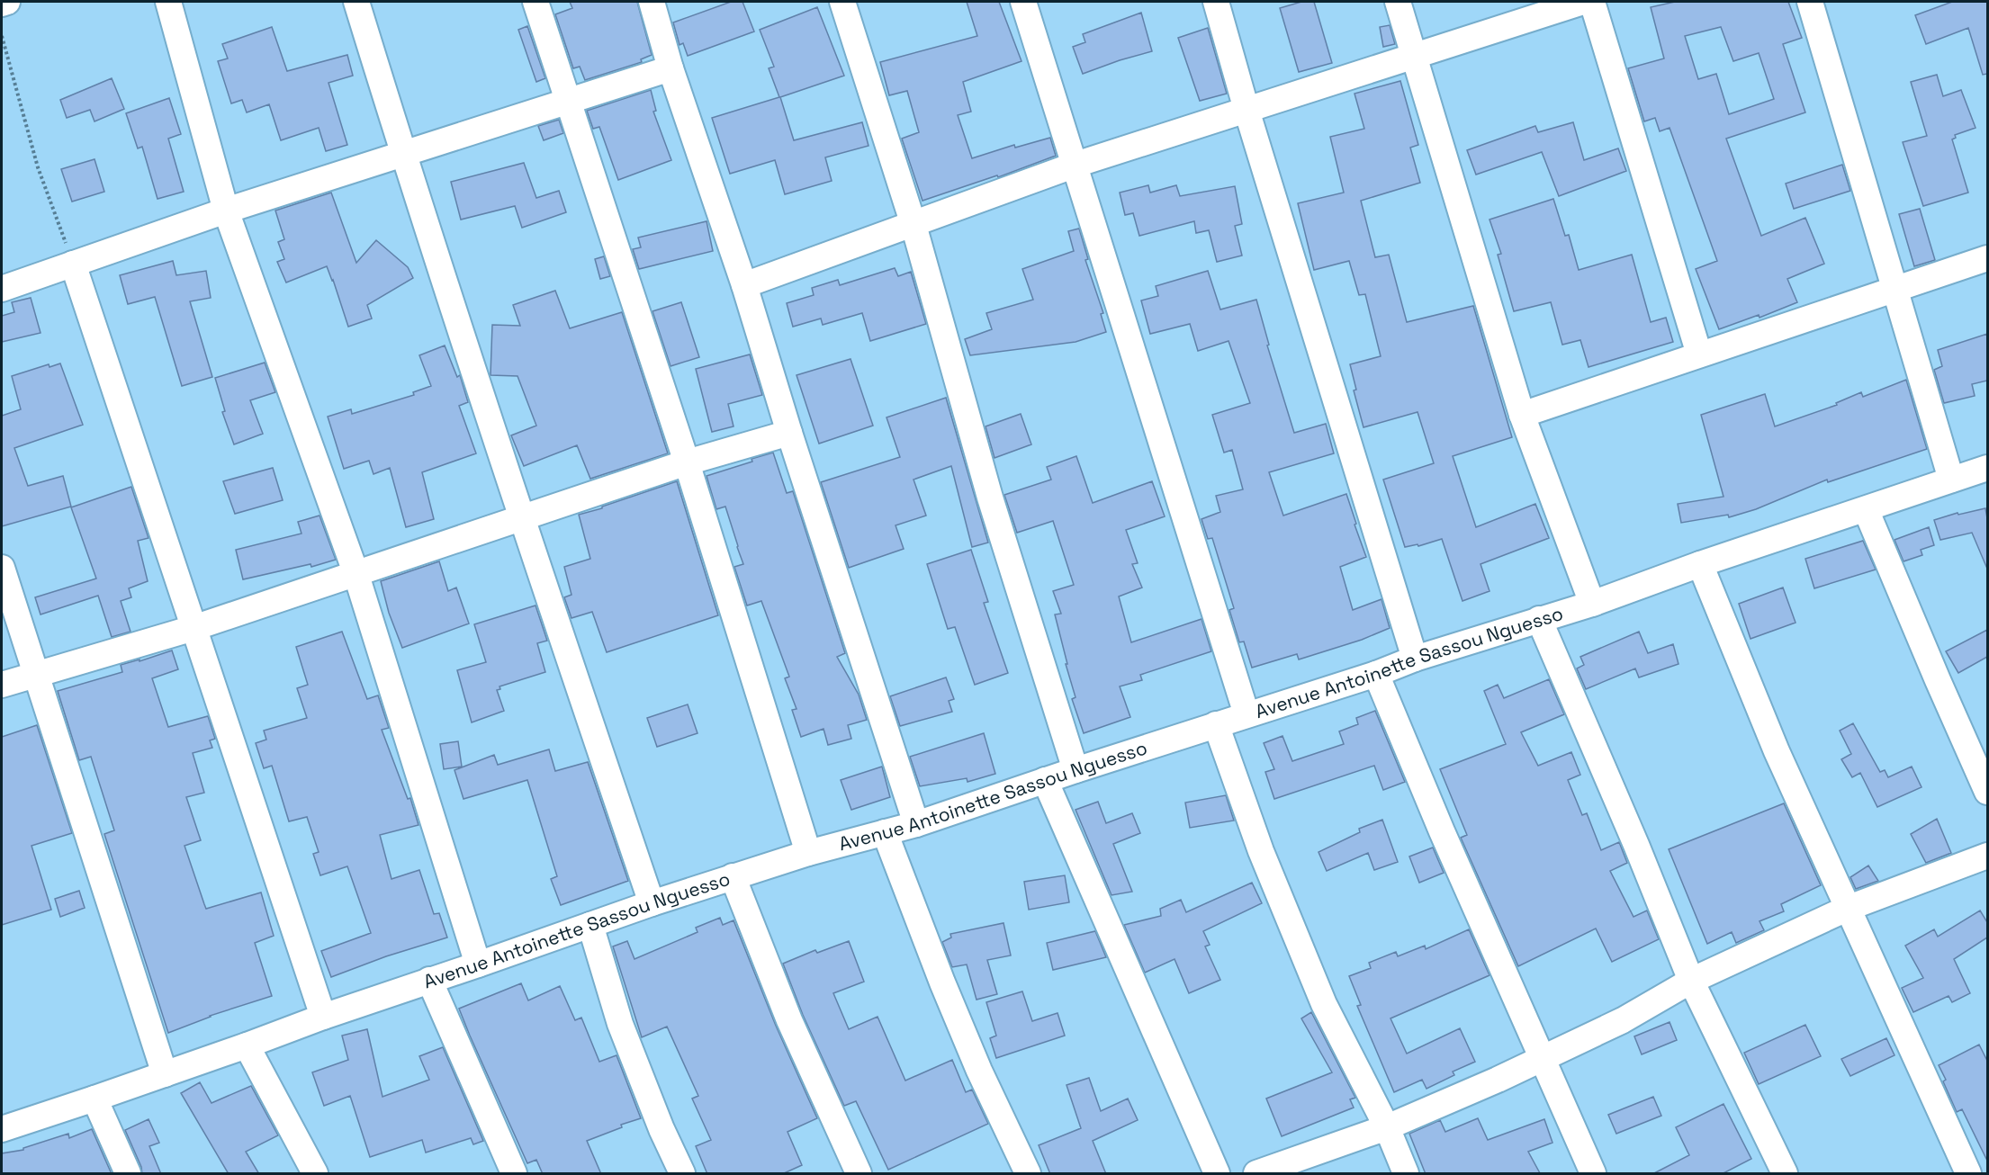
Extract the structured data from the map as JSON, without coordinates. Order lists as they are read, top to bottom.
{
  "streets": {
    "street": ["Avenue Antoinette Sassou Nguesso"]
  }
}
